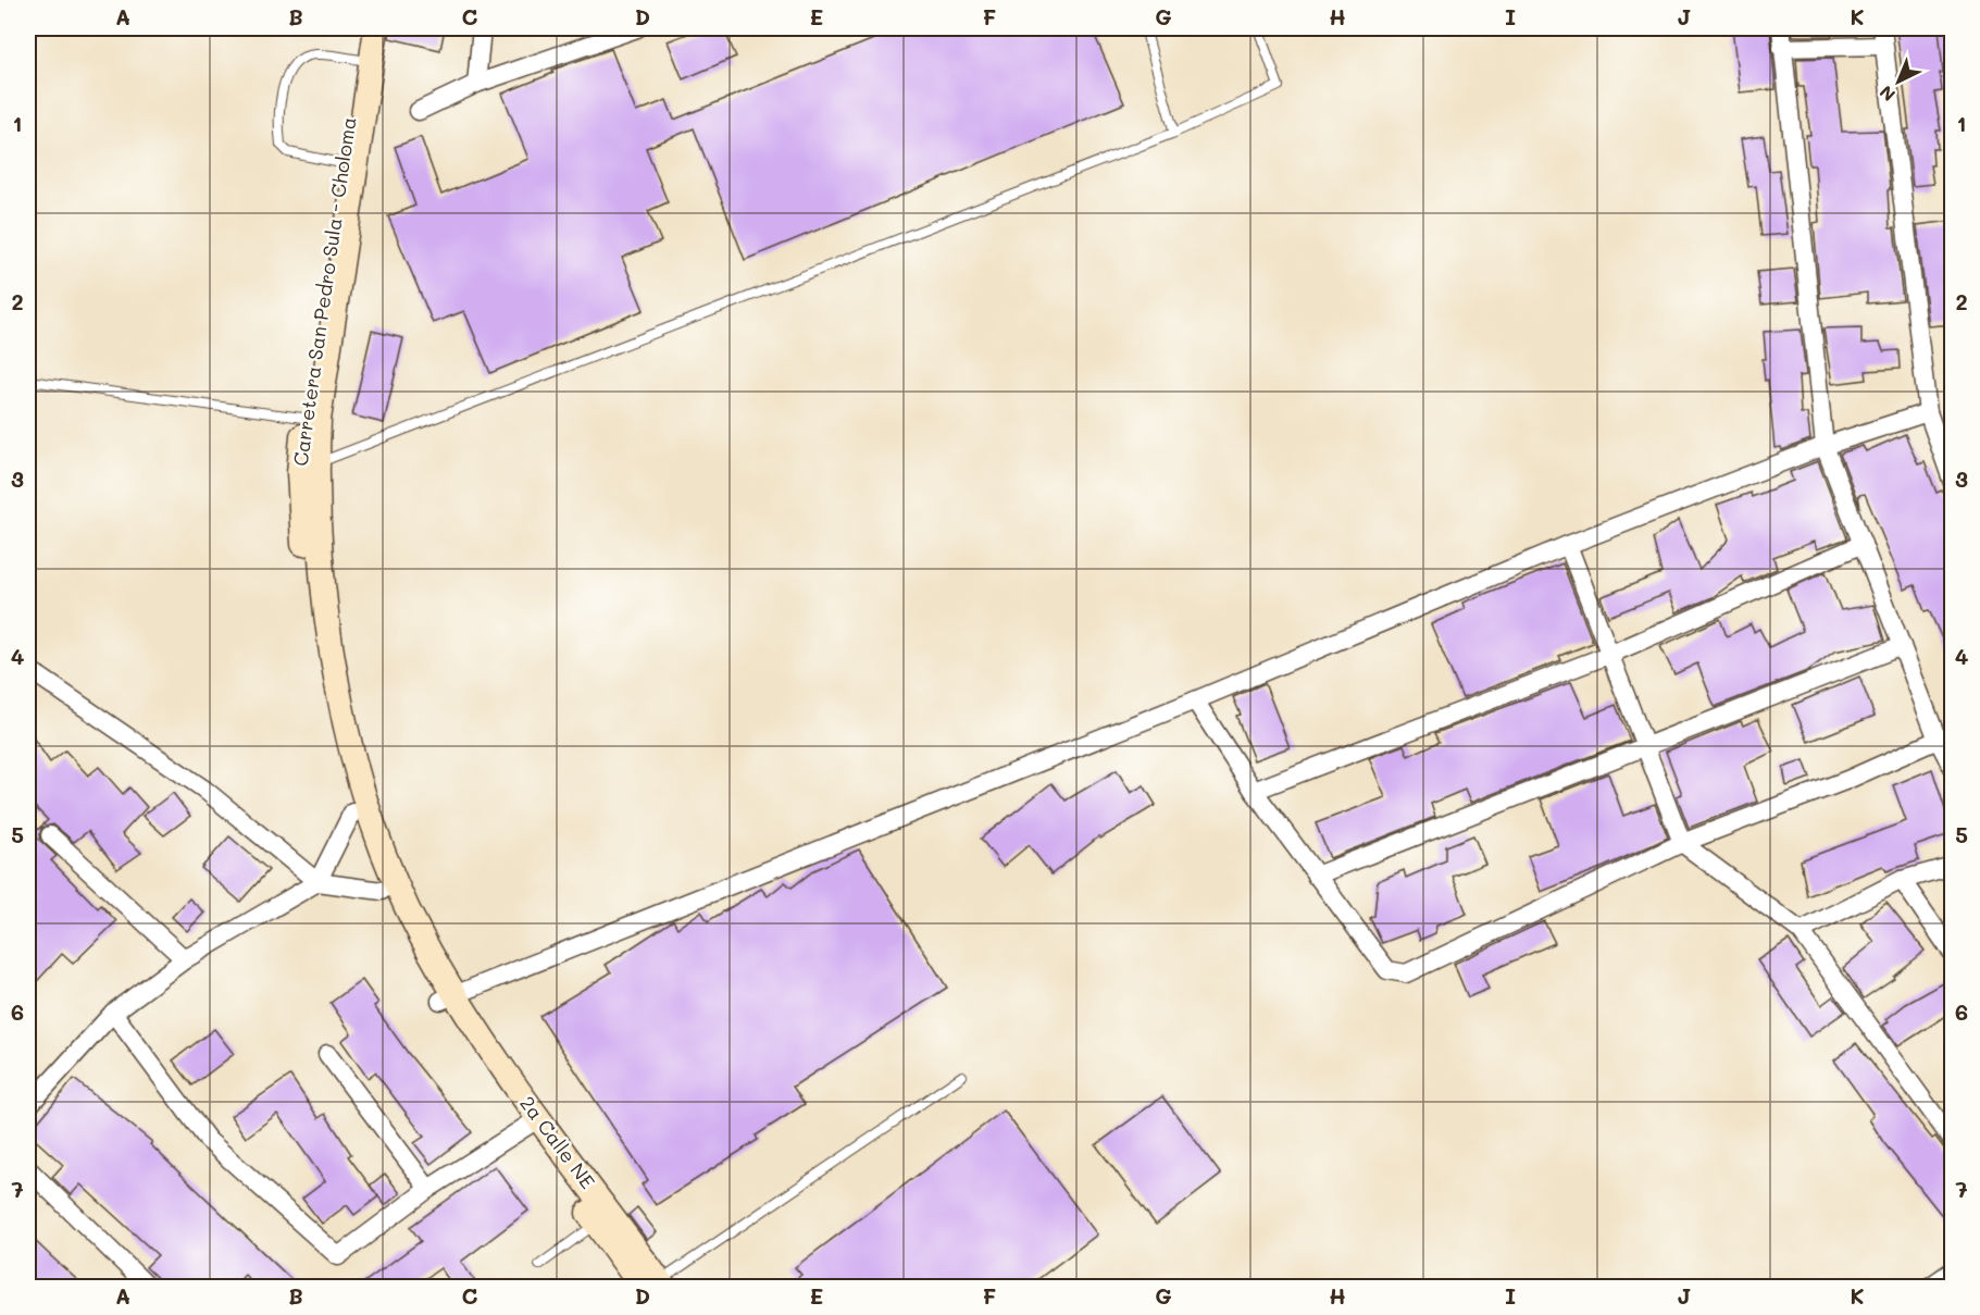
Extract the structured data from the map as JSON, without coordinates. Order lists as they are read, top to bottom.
{
  "streets": {
    "main road": ["Carretera San Pedro Sula - Choloma", "2a Calle NE"]
  },
  "crossings": [
    ["Carretera San Pedro Sula - Choloma", "2a Calle NE"]
  ],
  "north": "bottom left",
  "grid": {
    "columns": [
      "A",
      "B",
      "C",
      "D",
      "E",
      "F",
      "G",
      "H",
      "I",
      "J",
      "K"
    ],
    "rows": [
      "1",
      "2",
      "3",
      "4",
      "5",
      "6",
      "7"
    ]
  }
}
